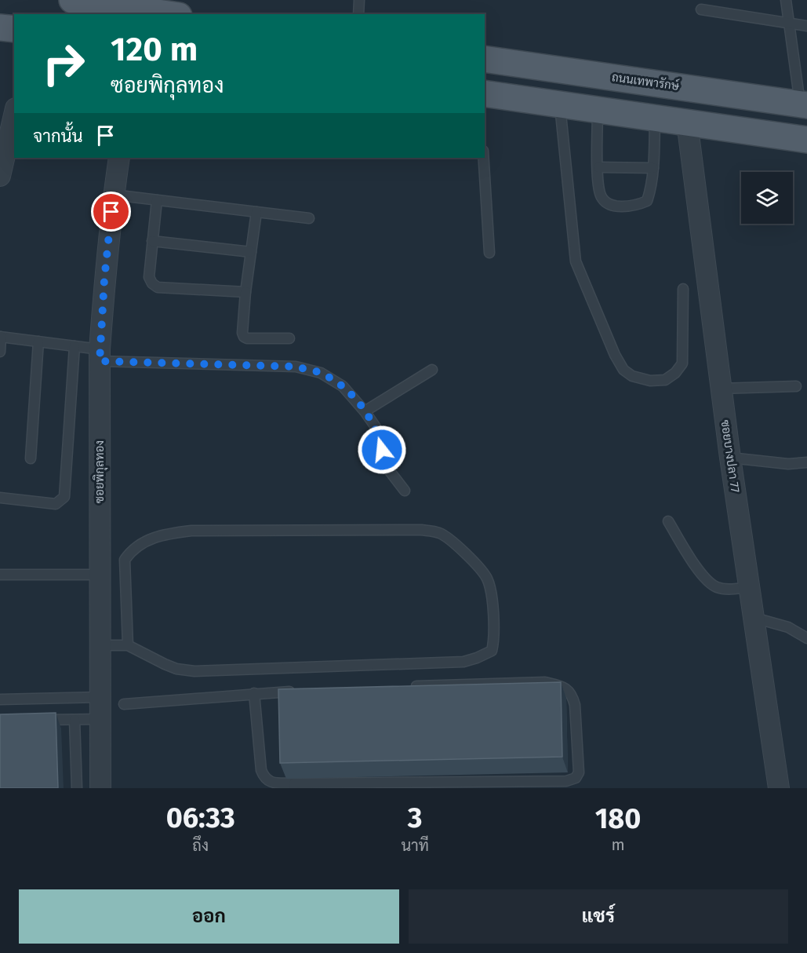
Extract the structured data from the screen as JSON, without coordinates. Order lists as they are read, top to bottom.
{
  "streets": {
    "main road": ["ถนนเทพารักษ์"],
    "street": ["ซอยบางปลา 77", "ซอยพิกุลทอง"]
  },
  "page": {
    "turn": ["120 m", "ซอยพิกุลทอง"],
    "then": "จากนั้น",
    "eta": [
      "06:33",
      "ถึง",
      "3",
      "นาที",
      "180",
      "m"
    ],
    "buttons": ["ออก", "แชร์"]
  }
}
